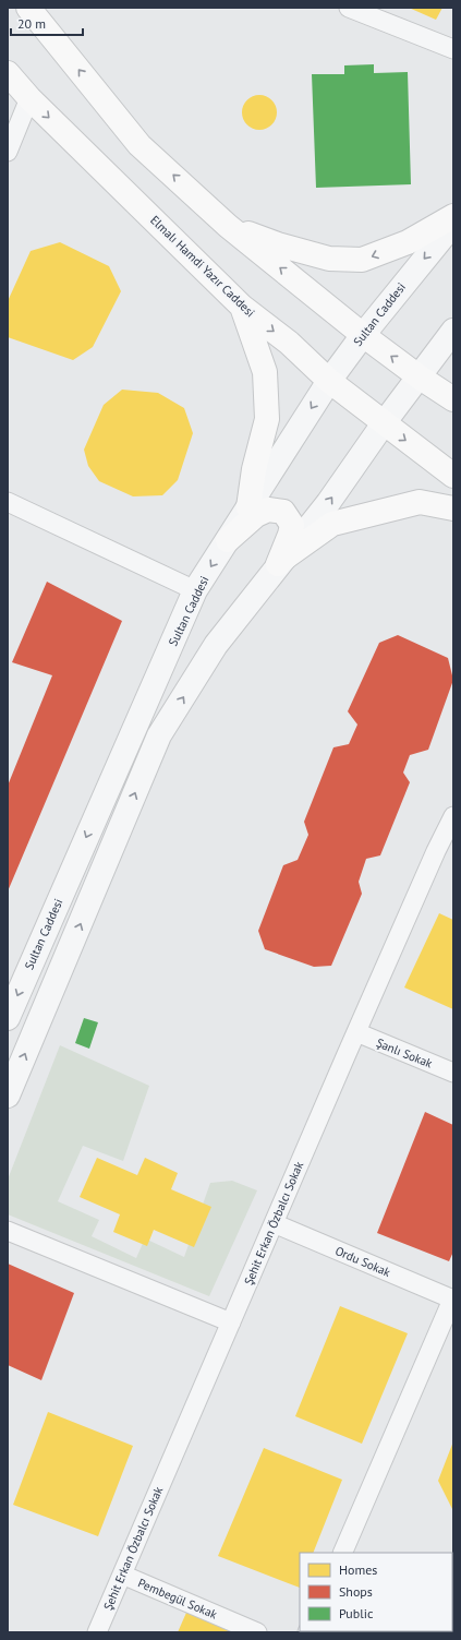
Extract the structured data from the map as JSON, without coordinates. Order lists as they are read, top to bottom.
{
  "streets": {
    "main road": ["Elmalı Hamdi Yazır Caddesi"],
    "street": [
      "Sultan Caddesi",
      "Şanlı Sokak",
      "Şehit Erkan Özbalcı Sokak",
      "Ordu Sokak",
      "Pembegül Sokak"
    ]
  },
  "crossings": [
    ["Elmalı Hamdi Yazır Caddesi", "Sultan Caddesi"],
    ["Şanlı Sokak", "Şehit Erkan Özbalcı Sokak"],
    ["Şehit Erkan Özbalcı Sokak", "Ordu Sokak"],
    ["Şehit Erkan Özbalcı Sokak", "Pembegül Sokak"]
  ],
  "legend": ["Homes", "Shops", "Public"],
  "scale_bar": "20 m"
}
